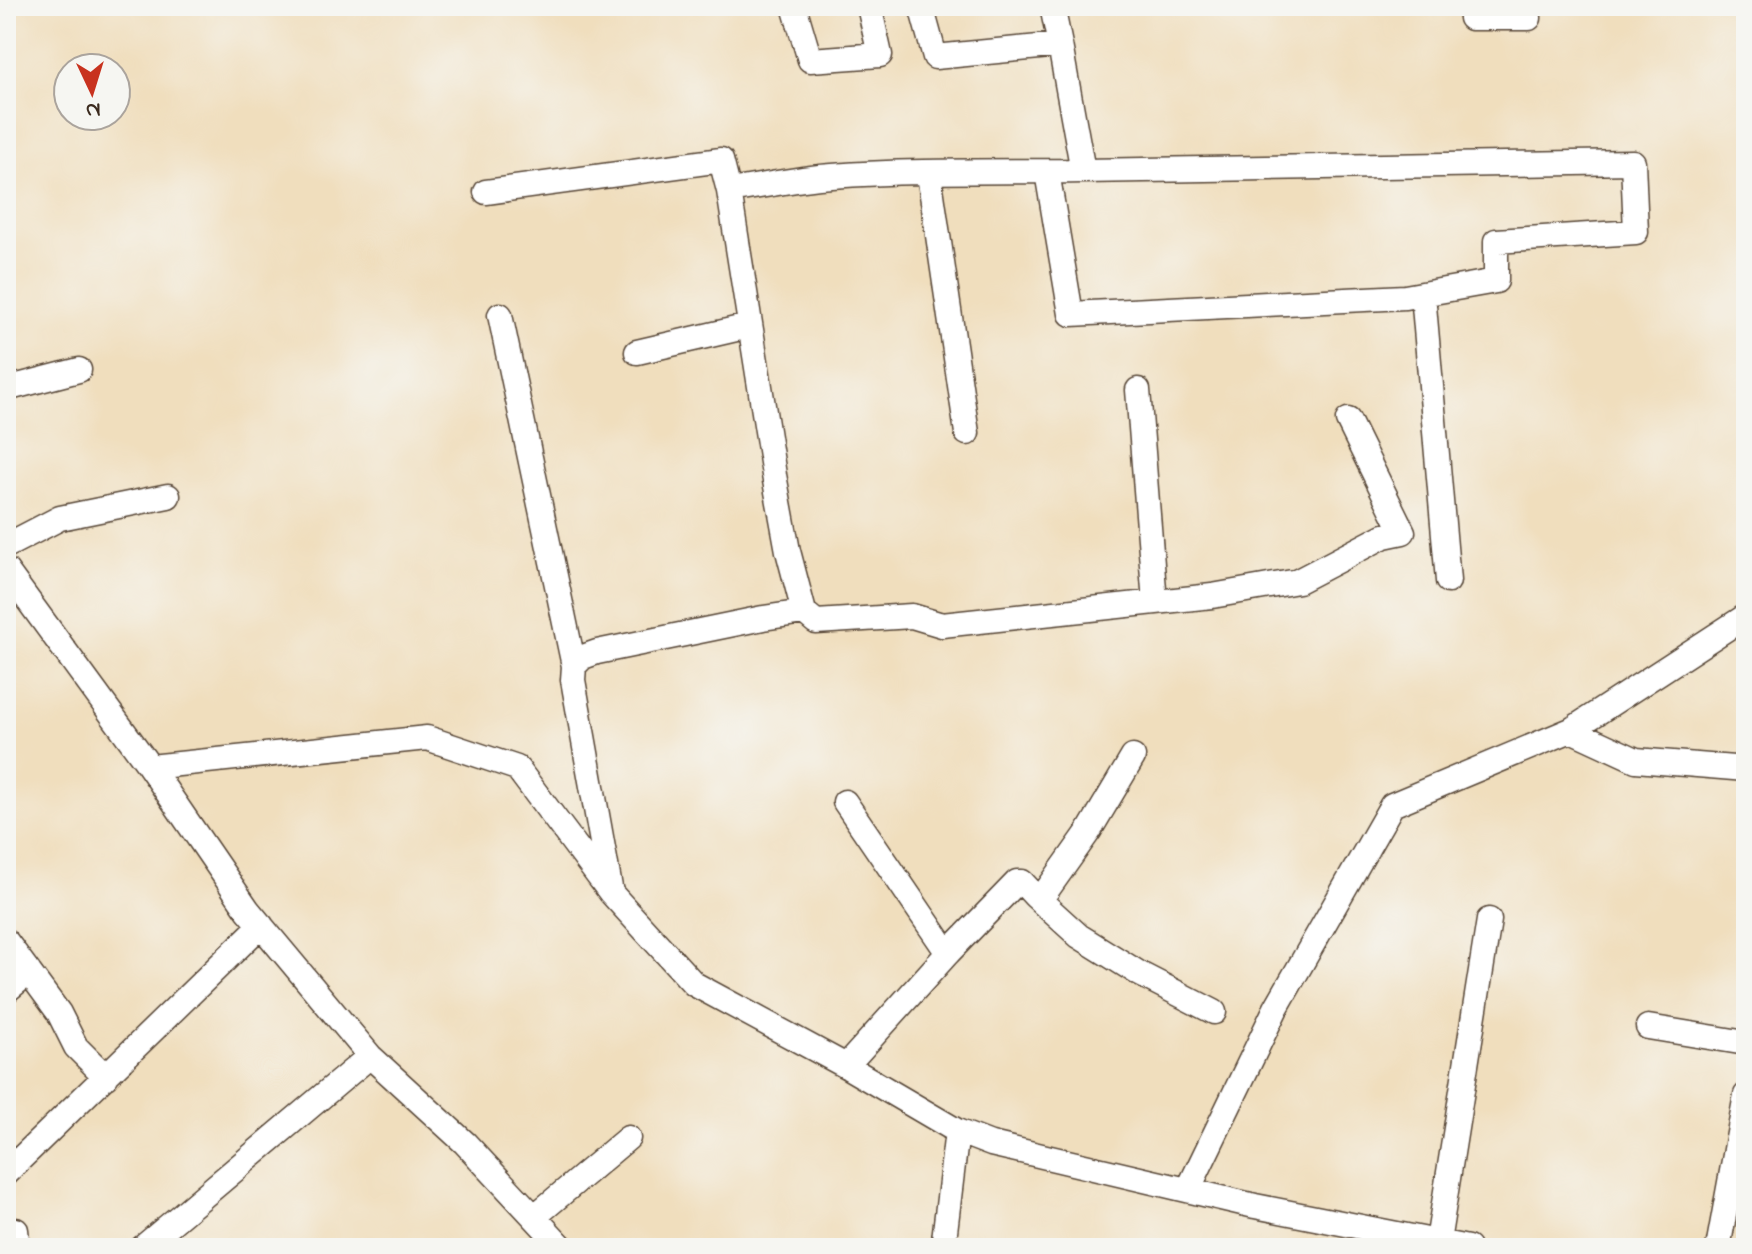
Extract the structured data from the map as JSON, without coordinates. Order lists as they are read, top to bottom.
{
  "north": "bottom"
}
